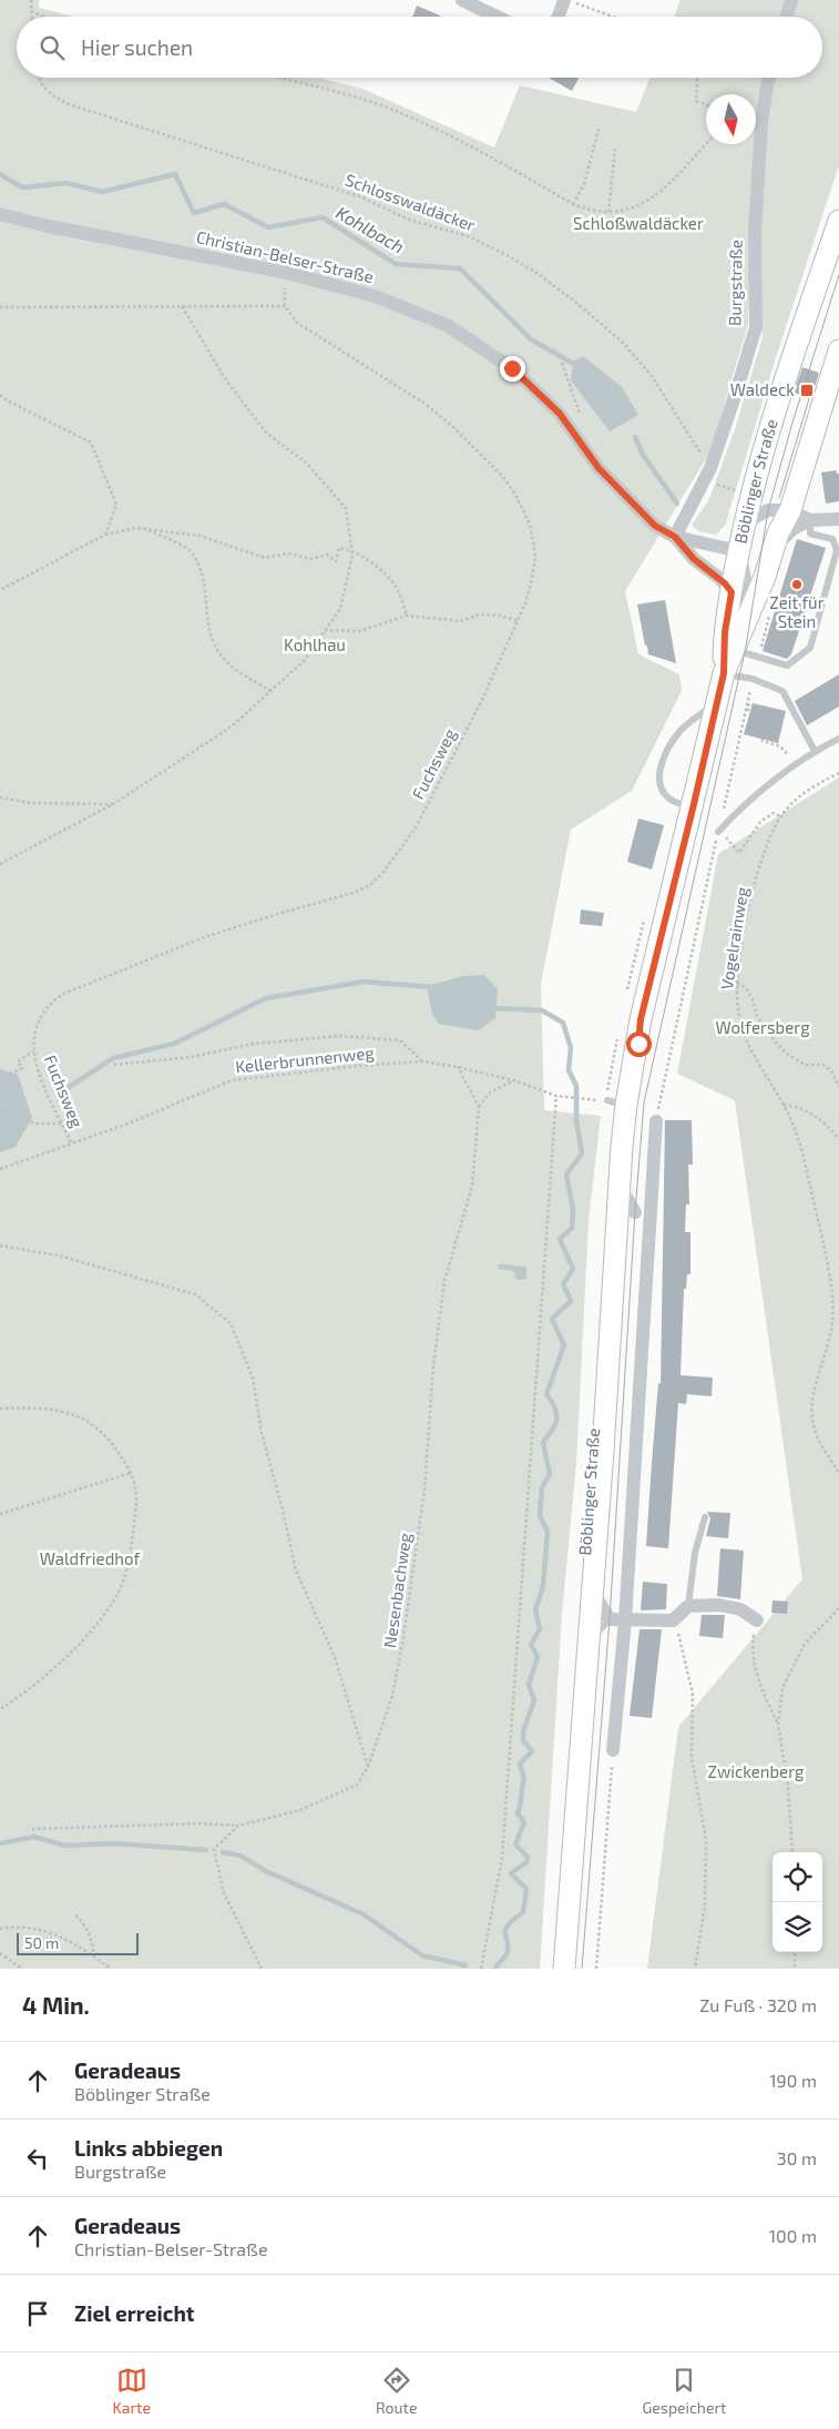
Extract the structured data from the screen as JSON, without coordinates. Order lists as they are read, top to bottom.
{
  "streets": {
    "main road": ["Böblinger Straße"],
    "street": ["Christian-Belser-Straße", "Burgstraße"],
    "path": [
      "Schlosswaldäcker",
      "Fuchsweg",
      "Vogelrainweg",
      "Kellerbrunnenweg",
      "Nesenbachweg"
    ]
  },
  "crossings": [
    ["Schlosswaldäcker", "Burgstraße"],
    ["Christian-Belser-Straße", "Burgstraße"],
    ["Christian-Belser-Straße", "Böblinger Straße"],
    ["Fuchsweg", "Kellerbrunnenweg"]
  ],
  "water": ["Kohlbach"],
  "parks": [
    "Schloßwaldäcker",
    "Kohlhau",
    "Wolfersberg",
    "Waldfriedhof",
    "Zwickenberg"
  ],
  "places": {
    "transit": ["Waldeck"],
    "other": ["Zeit für Stein"]
  },
  "scale_bar": "50 m",
  "north": "bottom",
  "page": {
    "search": "Hier suchen",
    "scale": "50 m",
    "heading": ["4 Min.", "Zu Fuß · 320 m"],
    "list": [
      ["Geradeaus", "Böblinger Straße", "190 m"],
      ["Links abbiegen", "Burgstraße", "30 m"],
      ["Geradeaus", "Christian-Belser-Straße", "100 m"],
      "Ziel erreicht"
    ],
    "nav": ["Karte", "Route", "Gespeichert"]
  }
}
